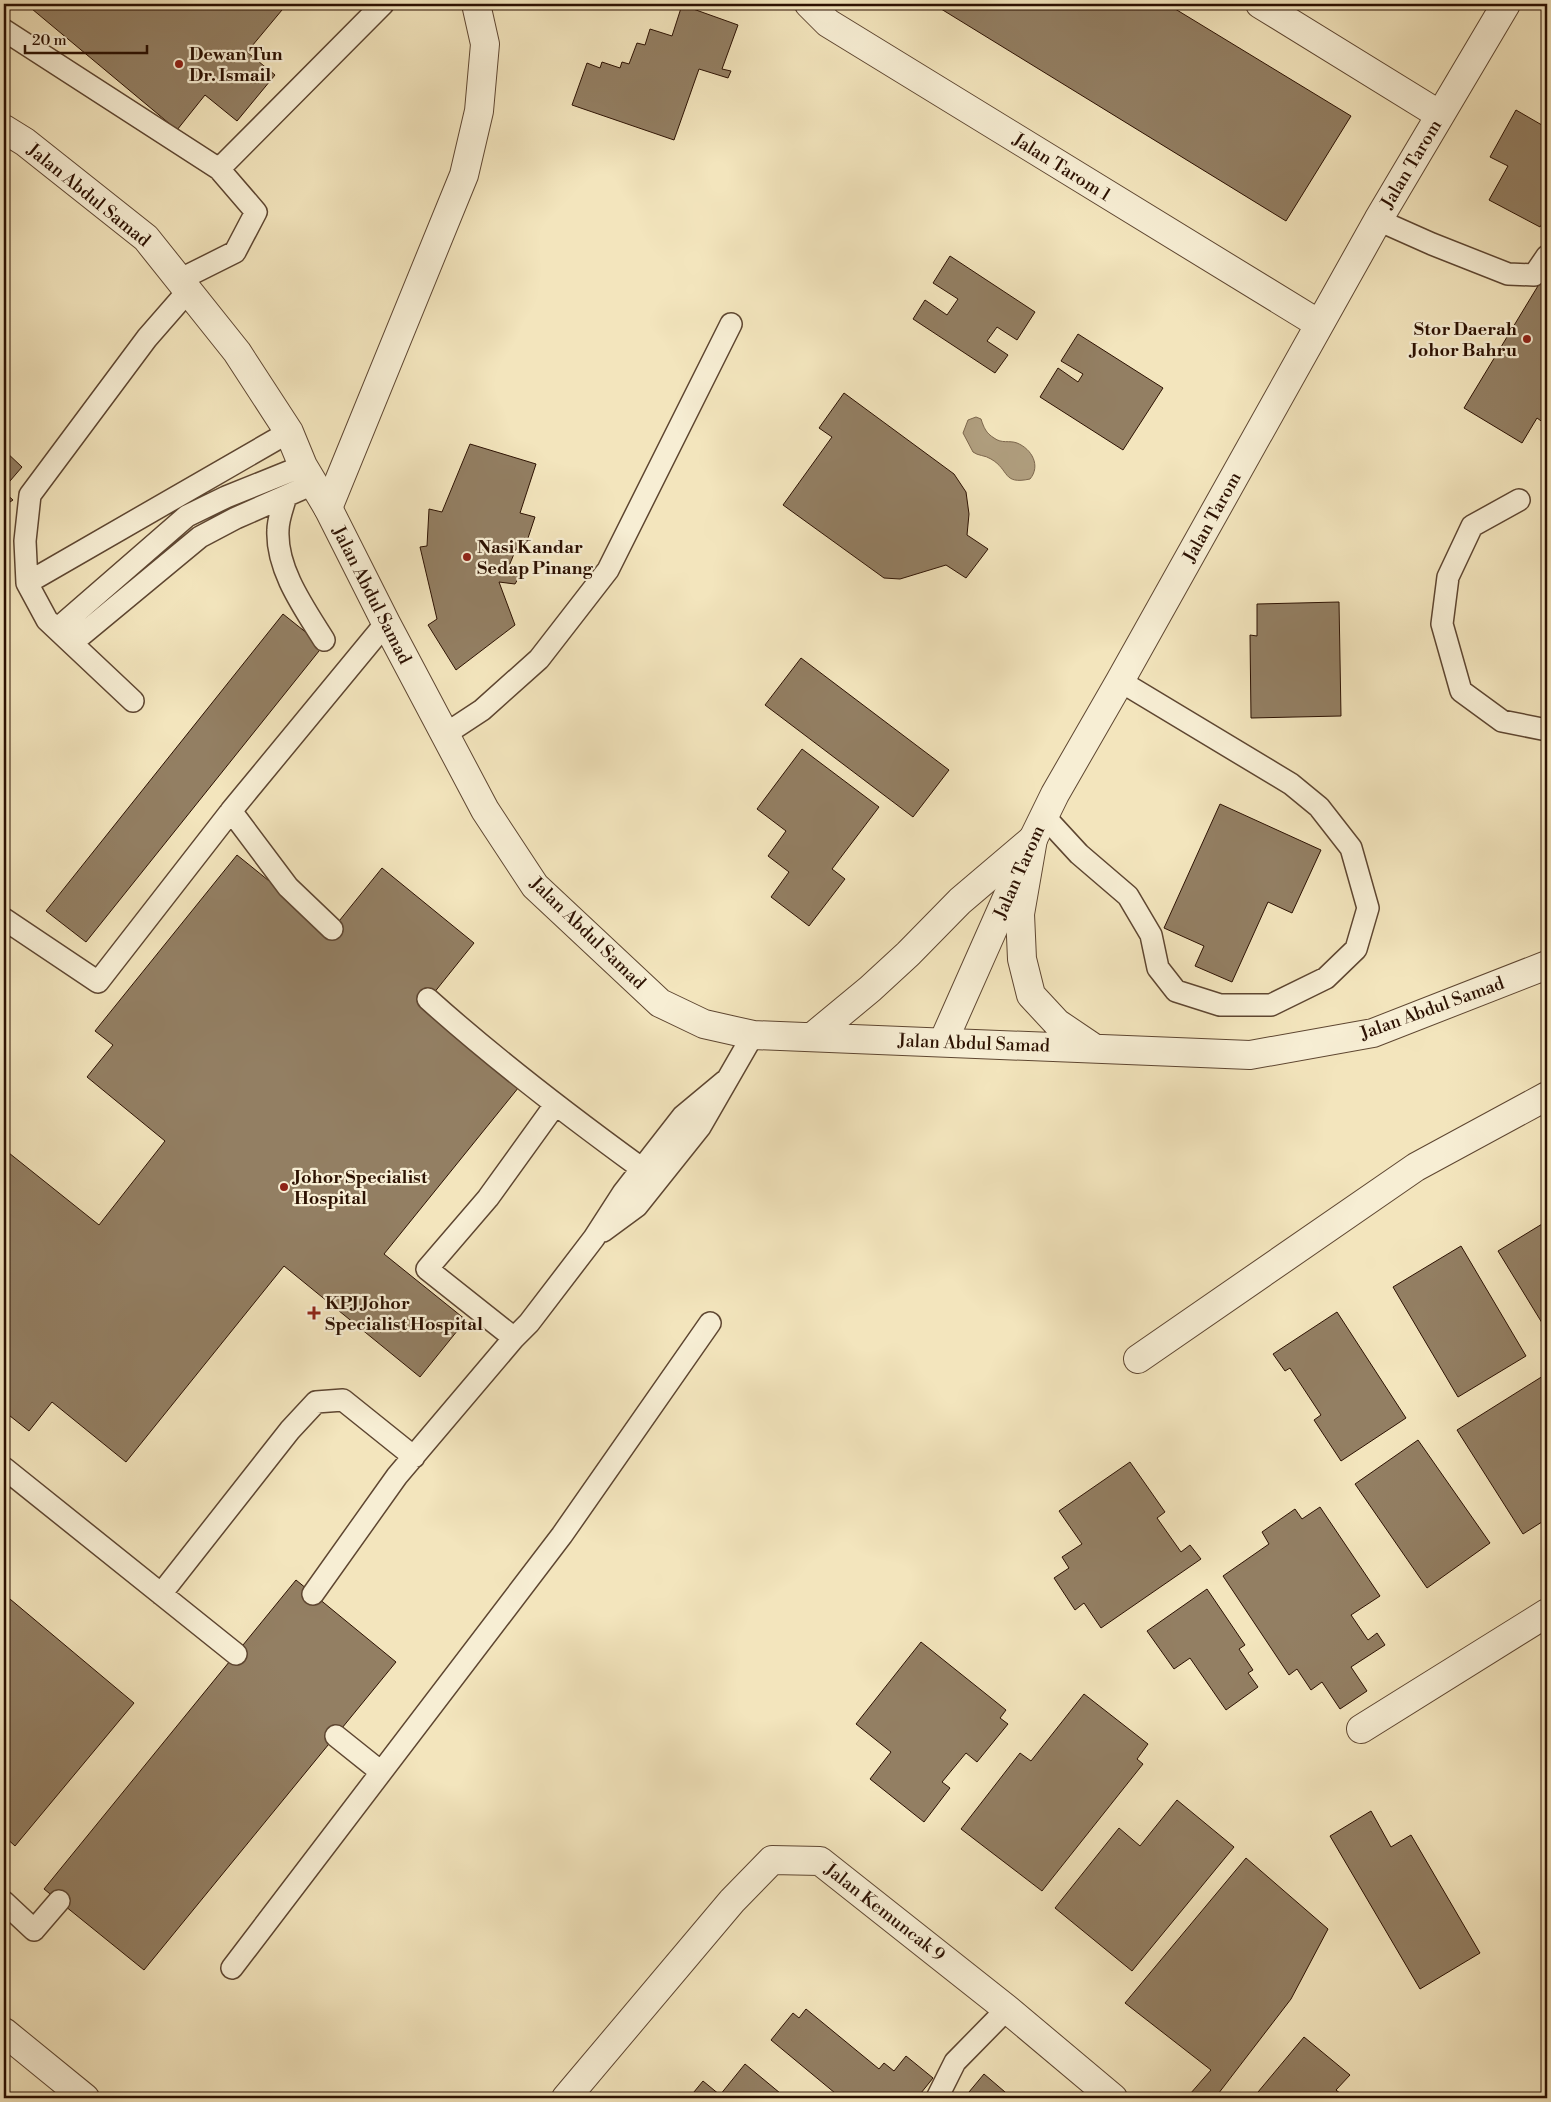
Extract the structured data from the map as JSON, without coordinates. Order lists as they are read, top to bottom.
{
  "streets": {
    "street": [
      "Jalan Tarom",
      "Jalan Tarom 1",
      "Jalan Abdul Samad",
      "Jalan Kemuncak 9"
    ]
  },
  "crossings": [
    ["Jalan Tarom", "Jalan Tarom 1"],
    ["Jalan Tarom", "Jalan Abdul Samad"]
  ],
  "places": {
    "other": [
      "Dewan Tun Dr. Ismail",
      "Stor Daerah Johor Bahru",
      "Nasi Kandar Sedap Pinang",
      "Johor Specialist Hospital"
    ],
    "health": ["KPJ Johor Specialist Hospital"]
  },
  "scale_bar": "20 m"
}
